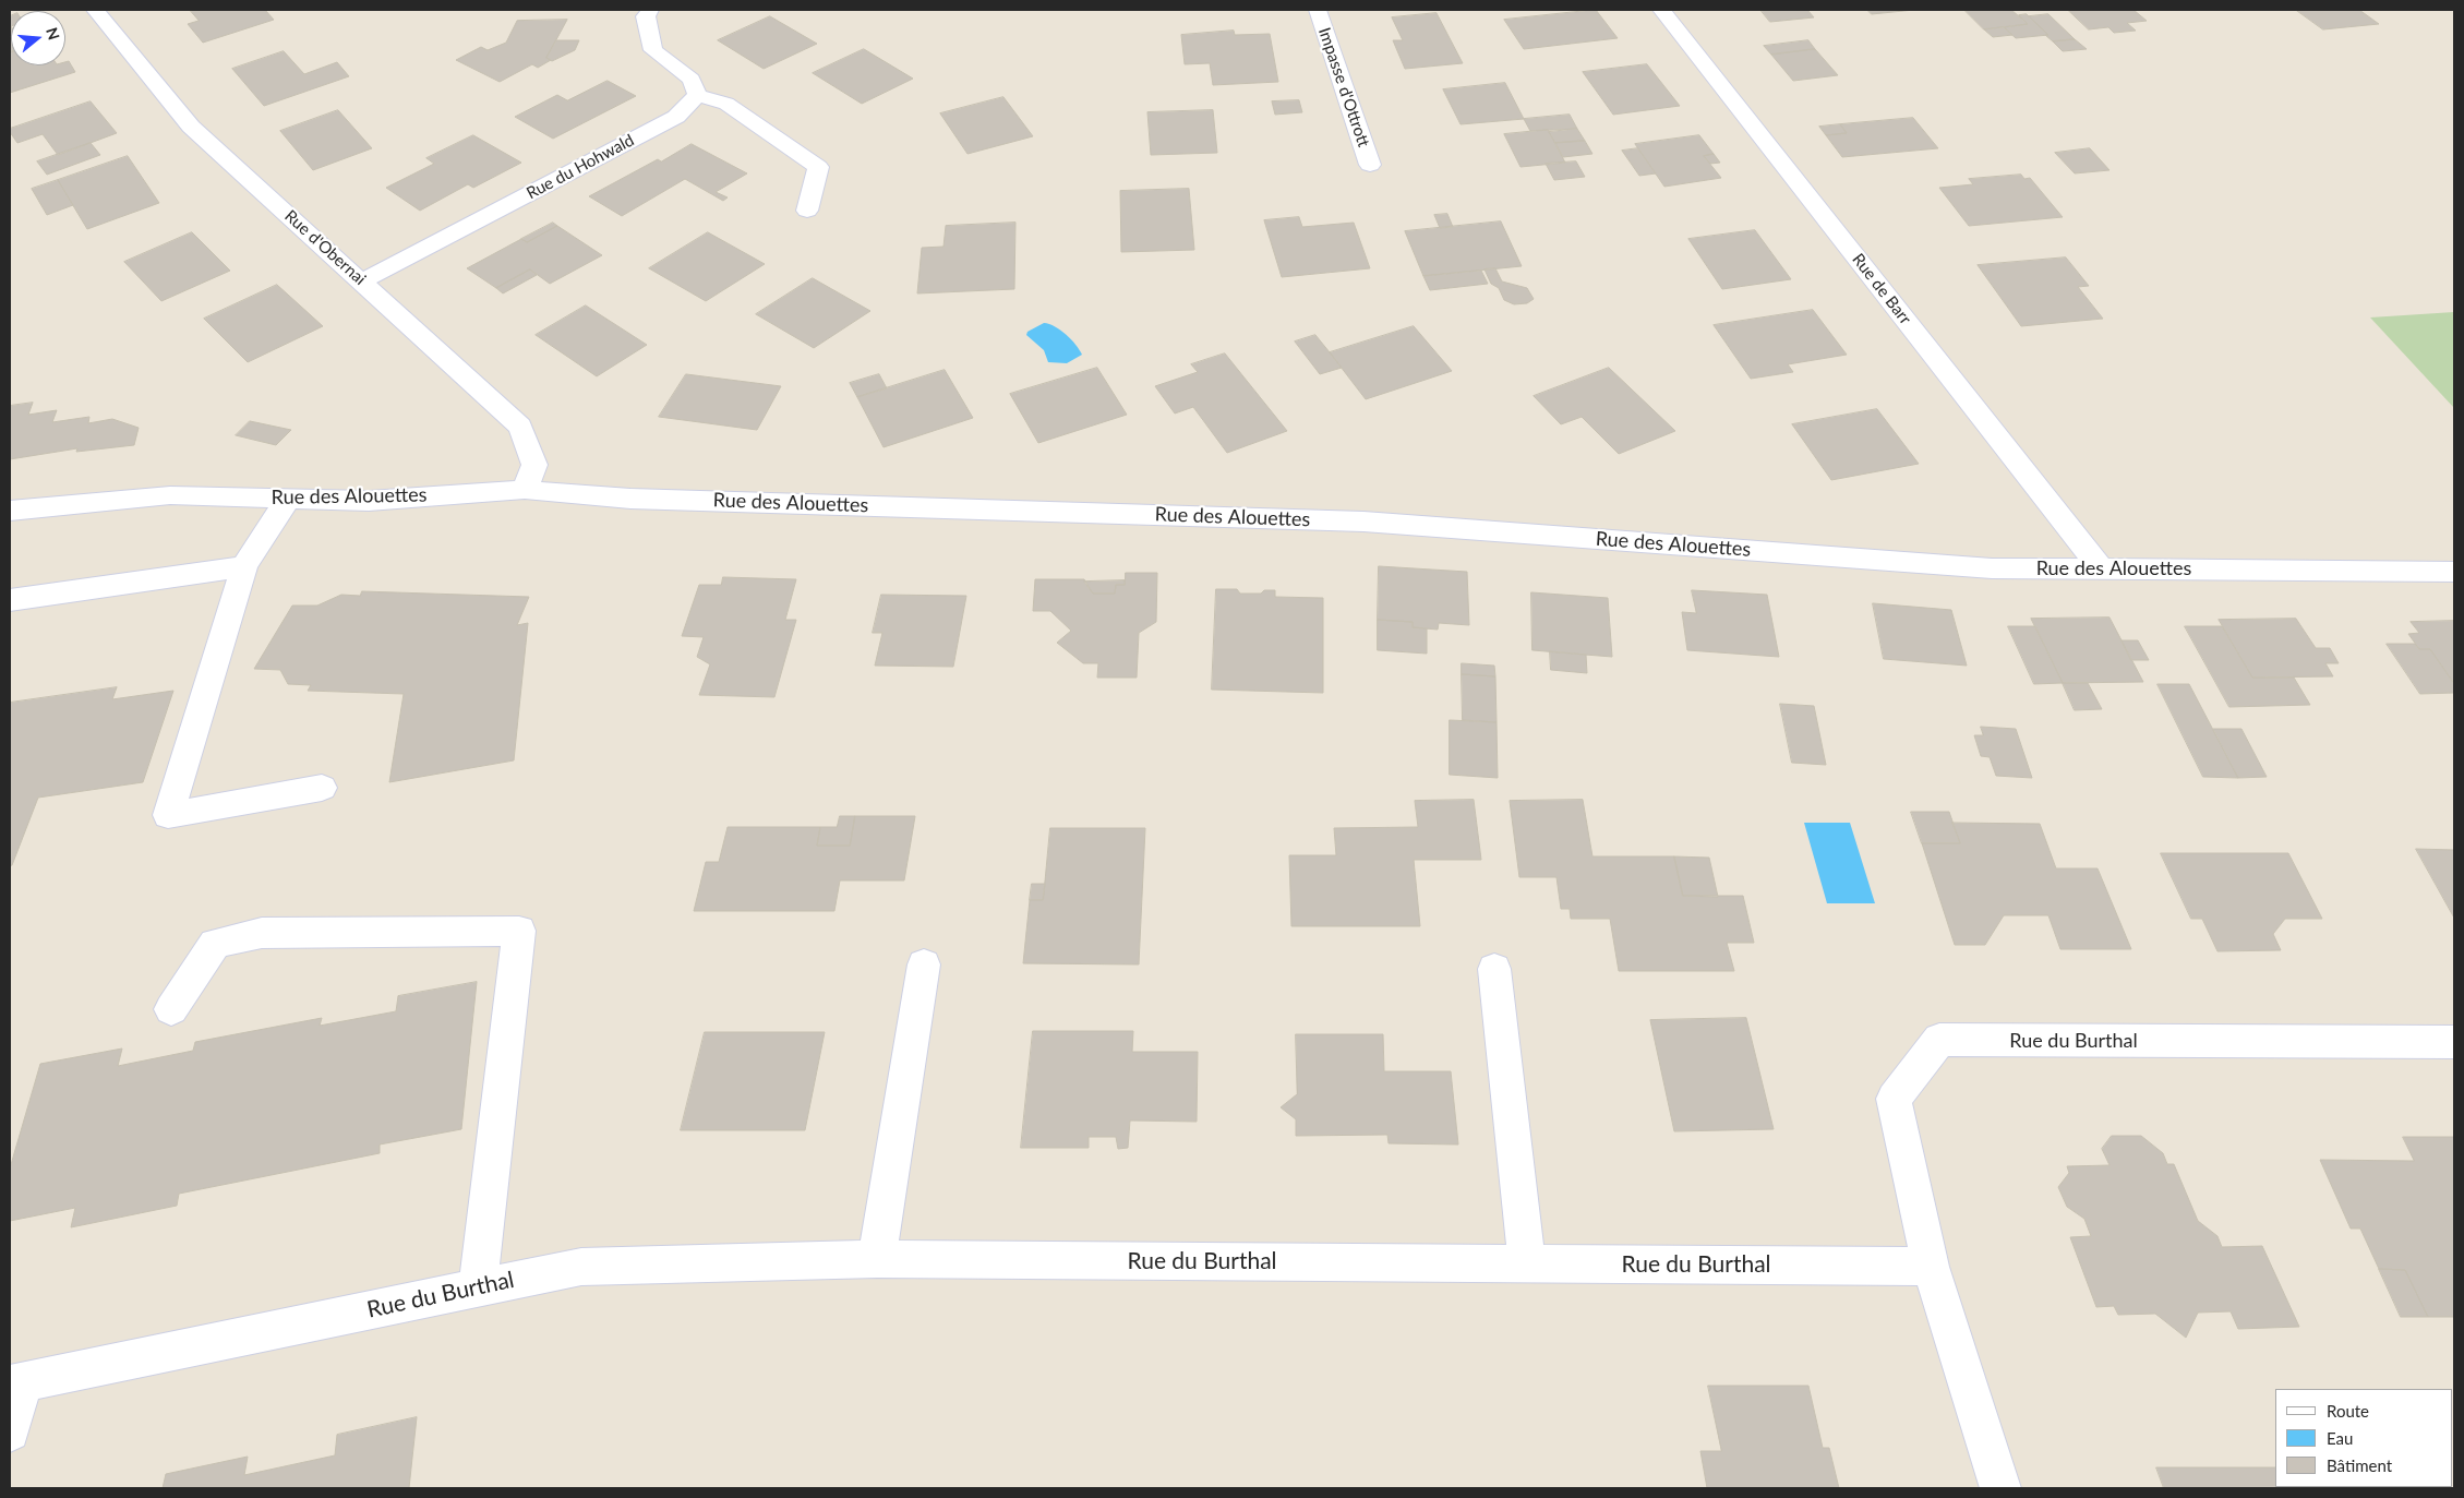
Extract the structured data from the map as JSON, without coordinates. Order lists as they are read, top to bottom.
{
  "streets": {
    "street": [
      "Impasse d'Ottrott",
      "Rue du Hohwald",
      "Rue d'Obernai",
      "Rue de Barr",
      "Rue des Alouettes",
      "Rue du Burthal"
    ]
  },
  "crossings": [
    ["Rue du Hohwald", "Rue d'Obernai"],
    ["Rue d'Obernai", "Rue des Alouettes"],
    ["Rue de Barr", "Rue des Alouettes"]
  ],
  "legend": ["Route", "Eau", "Bâtiment"],
  "north": "right"
}
